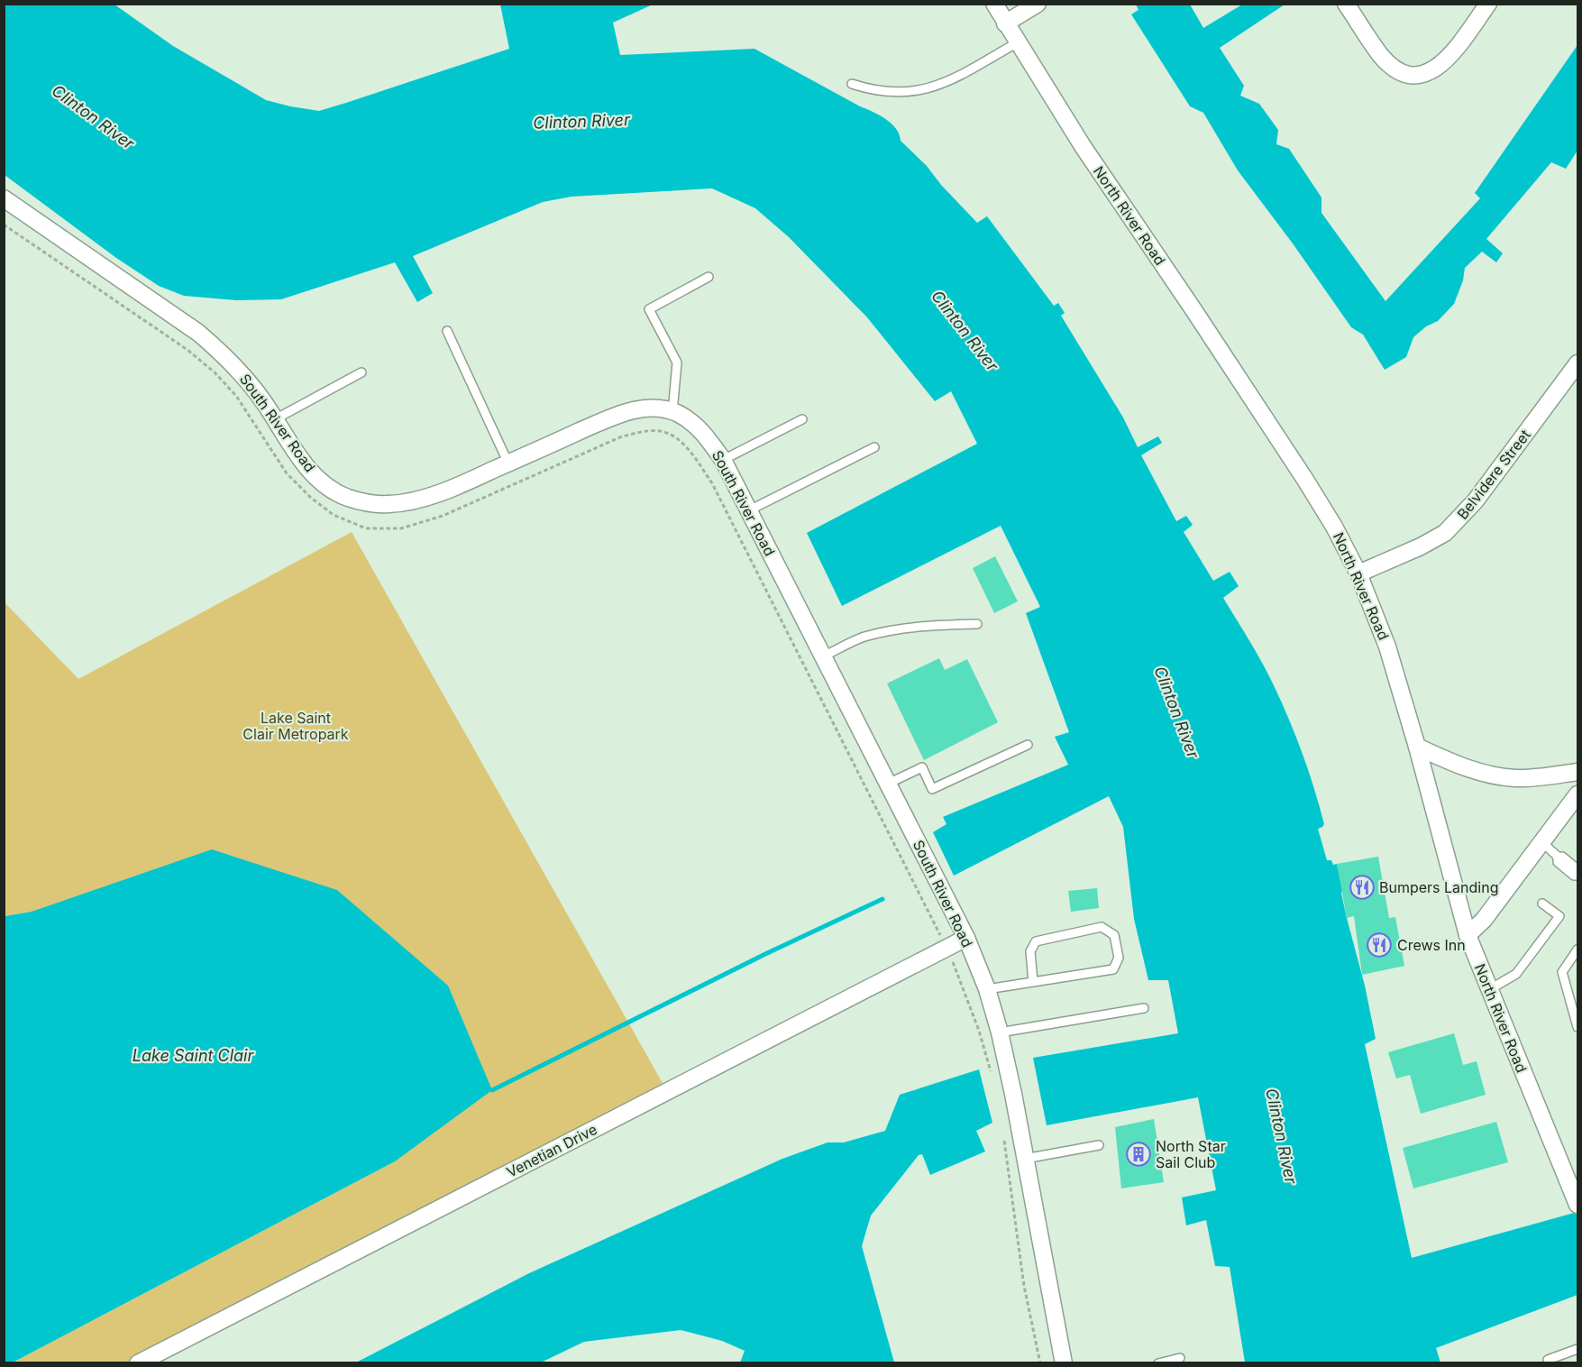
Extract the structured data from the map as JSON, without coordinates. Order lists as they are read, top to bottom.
{
  "streets": {
    "street": [
      "North River Road",
      "South River Road",
      "Belvidere Street",
      "Venetian Drive"
    ]
  },
  "crossings": [
    ["North River Road", "Belvidere Street"],
    ["South River Road", "Venetian Drive"]
  ],
  "water": ["Clinton River", "Lake Saint Clair"],
  "parks": ["Lake Saint Clair Metropark"],
  "places": {
    "restaurant": ["Bumpers Landing", "Crews Inn"],
    "building": ["North Star Sail Club"]
  }
}
